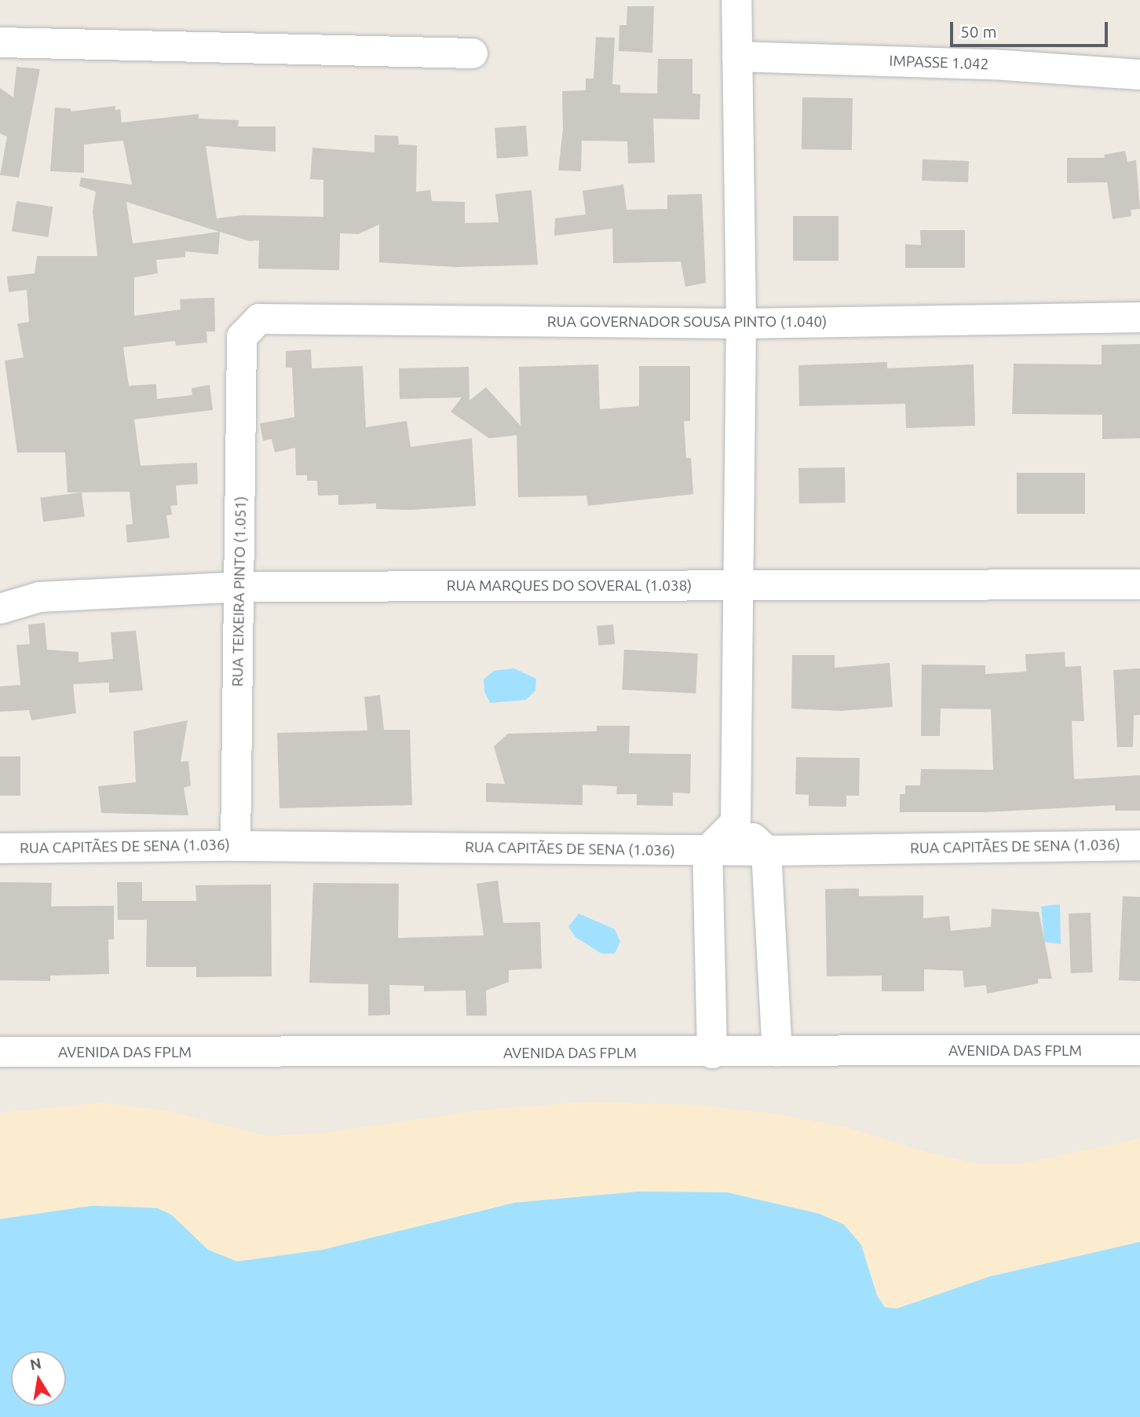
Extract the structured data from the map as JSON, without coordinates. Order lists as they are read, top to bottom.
{
  "streets": {
    "street": [
      "IMPASSE 1.042",
      "RUA GOVERNADOR SOUSA PINTO (1.040)",
      "RUA MARQUES DO SOVERAL (1.038)",
      "RUA TEIXEIRA PINTO (1.051)",
      "RUA CAPITÃES DE SENA (1.036)",
      "AVENIDA DAS FPLM"
    ]
  },
  "crossings": [
    ["RUA GOVERNADOR SOUSA PINTO (1.040)", "RUA TEIXEIRA PINTO (1.051)"],
    ["RUA MARQUES DO SOVERAL (1.038)", "RUA TEIXEIRA PINTO (1.051)"],
    ["RUA TEIXEIRA PINTO (1.051)", "RUA CAPITÃES DE SENA (1.036)"]
  ],
  "scale_bar": "50 m",
  "north": "top"
}
